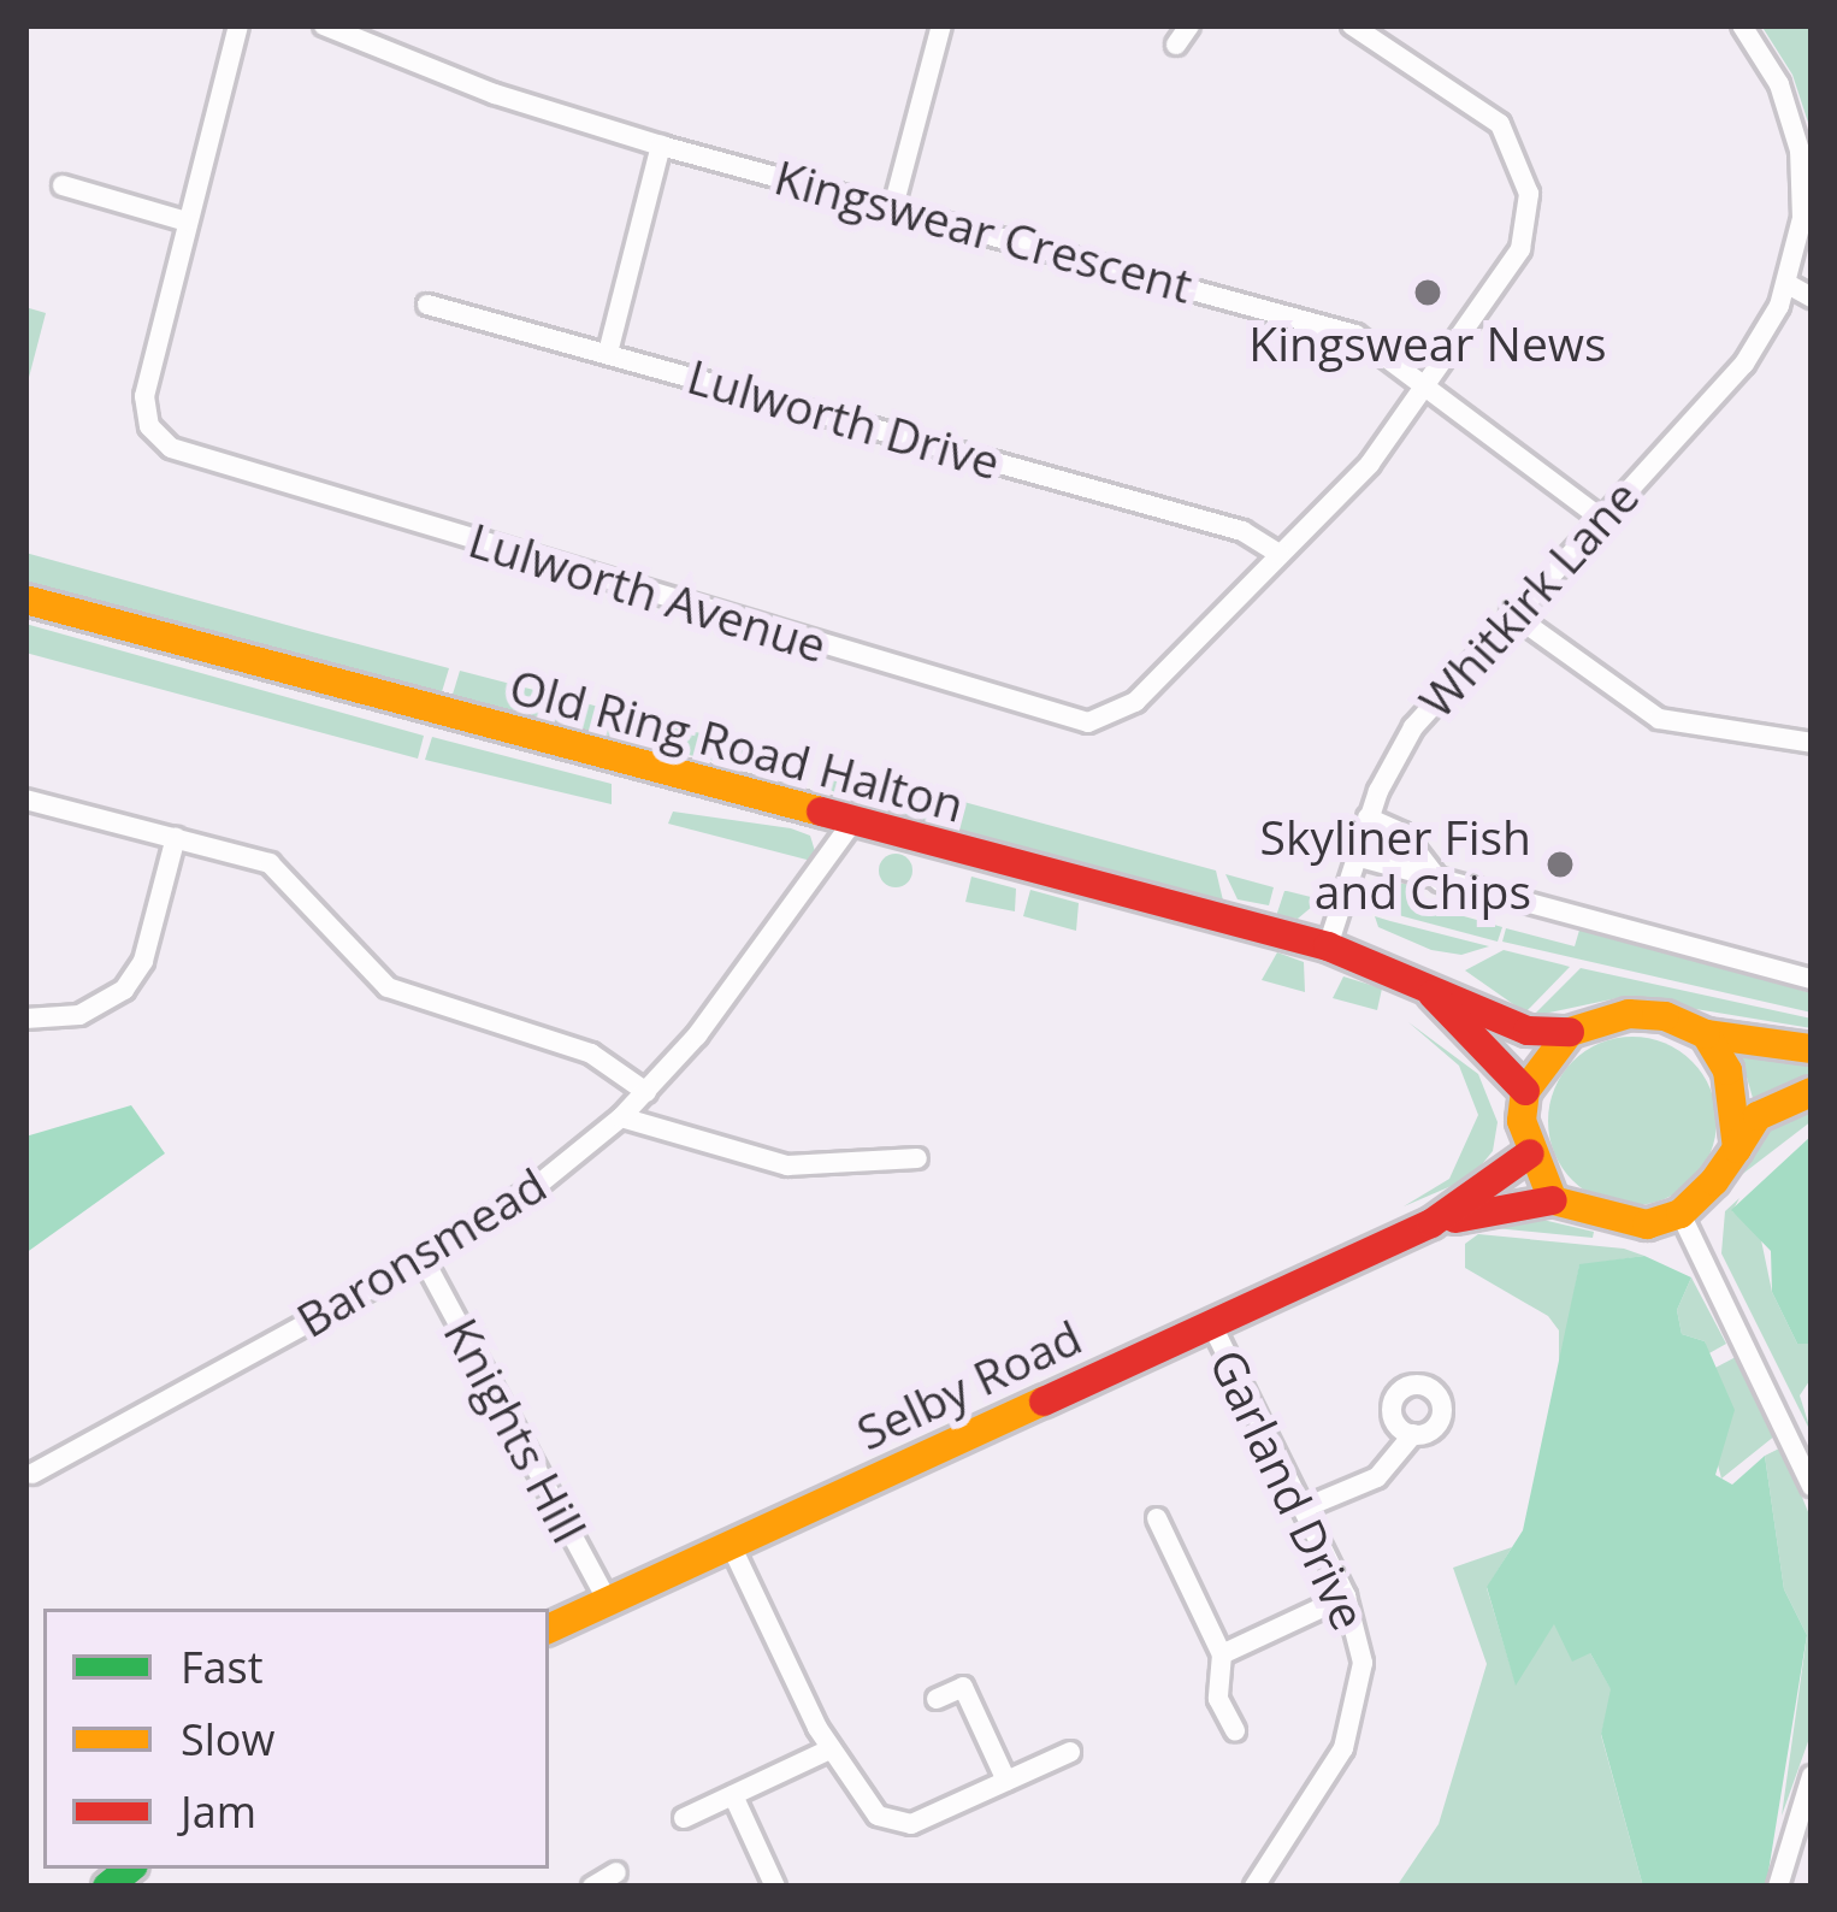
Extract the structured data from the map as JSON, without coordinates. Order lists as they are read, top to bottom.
{
  "streets": {
    "main road": ["Old Ring Road Halton", "Selby Road"],
    "street": [
      "Kingswear Crescent",
      "Lulworth Drive",
      "Lulworth Avenue",
      "Whitkirk Lane",
      "Baronsmead",
      "Knights Hill",
      "Garland Drive"
    ]
  },
  "crossings": [
    ["Kingswear Crescent", "Lulworth Avenue"],
    ["Kingswear Crescent", "Whitkirk Lane"],
    ["Lulworth Drive", "Lulworth Avenue"],
    ["Whitkirk Lane", "Old Ring Road Halton"],
    ["Old Ring Road Halton", "Baronsmead"],
    ["Old Ring Road Halton", "Selby Road"],
    ["Baronsmead", "Knights Hill"],
    ["Selby Road", "Knights Hill"],
    ["Selby Road", "Garland Drive"]
  ],
  "places": ["Kingswear News", "Skyliner Fish and Chips"],
  "legend": ["Fast", "Slow", "Jam"]
}
